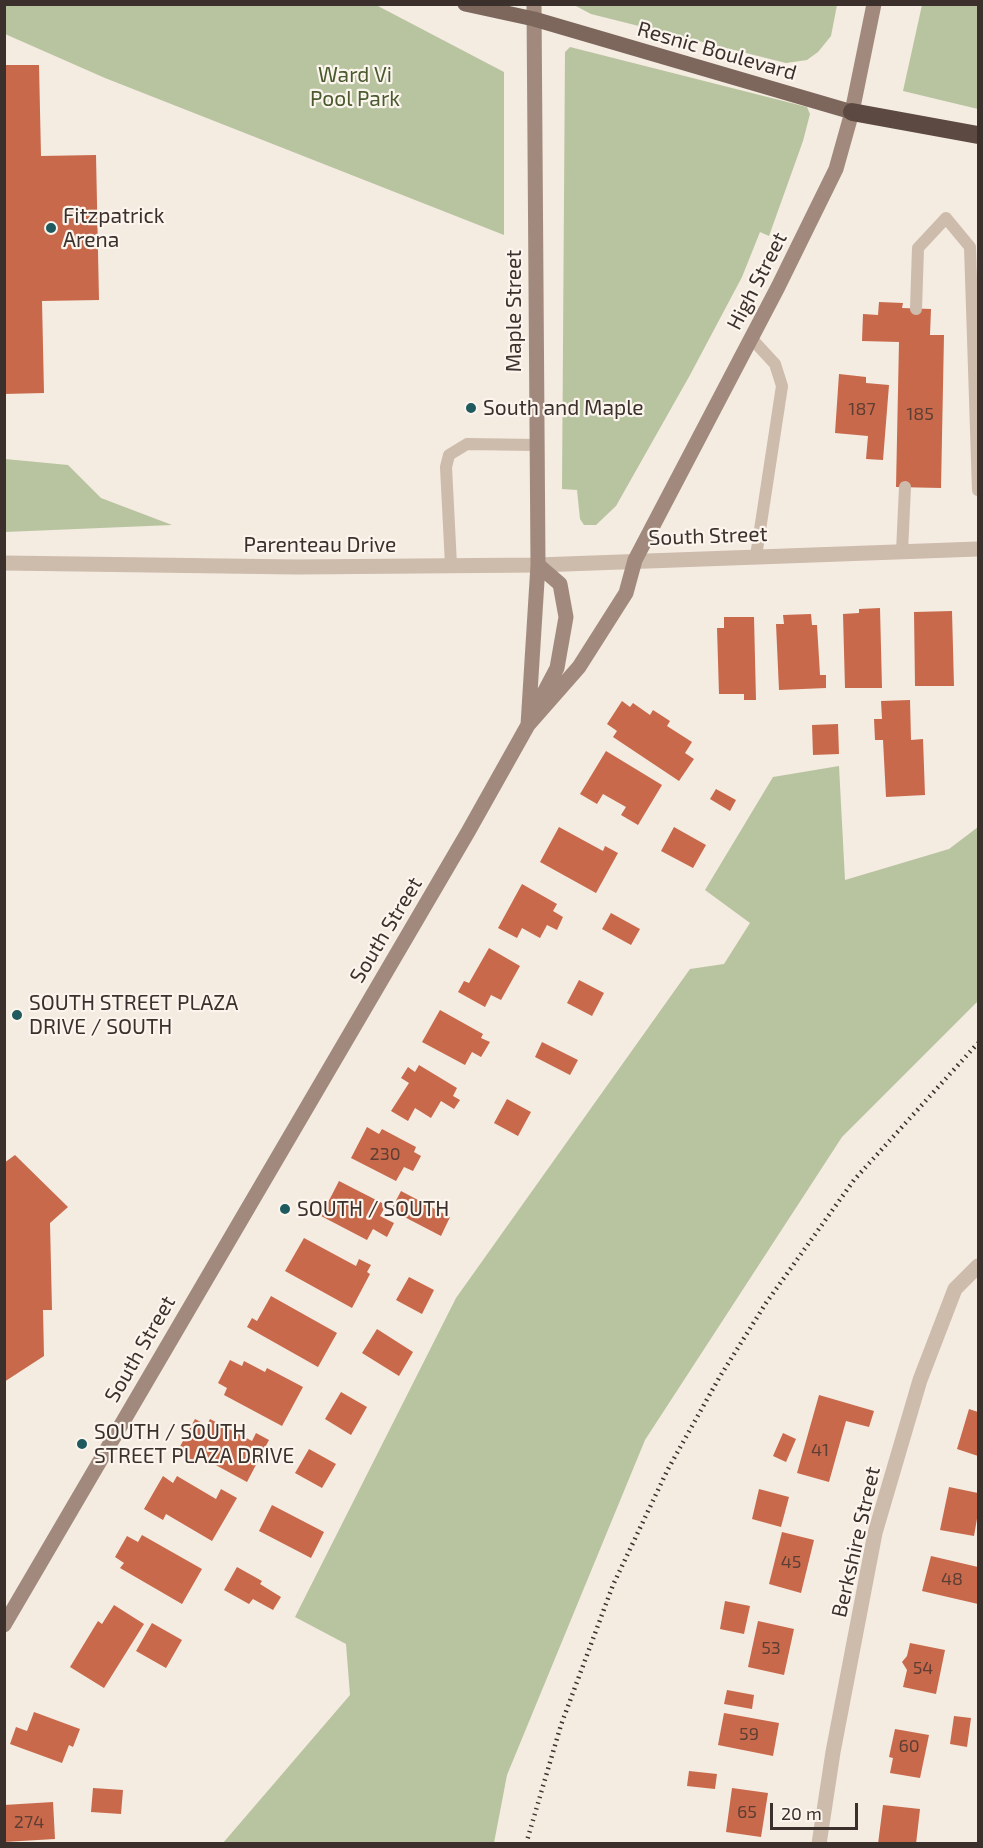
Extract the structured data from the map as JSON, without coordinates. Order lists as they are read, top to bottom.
{
  "streets": {
    "main road": [
      "Resnic Boulevard",
      "High Street",
      "Maple Street",
      "South Street"
    ],
    "street": ["Parenteau Drive", "Berkshire Street"]
  },
  "crossings": [
    ["Resnic Boulevard", "High Street"],
    ["Resnic Boulevard", "Maple Street"],
    ["High Street", "South Street"],
    ["High Street", "Parenteau Drive"],
    ["Maple Street", "South Street"],
    ["Maple Street", "Parenteau Drive"],
    ["South Street", "Parenteau Drive"]
  ],
  "parks": ["Ward Vi Pool Park"],
  "places": [
    "Fitzpatrick Arena",
    "South and Maple",
    "SOUTH STREET PLAZA DRIVE / SOUTH",
    "SOUTH / SOUTH",
    "SOUTH / SOUTH STREET PLAZA DRIVE"
  ],
  "house_numbers": [
    "187",
    "185",
    "230",
    "41",
    "45",
    "48",
    "53",
    "54",
    "59",
    "60",
    "65",
    "274"
  ],
  "scale_bar": "20 m"
}
